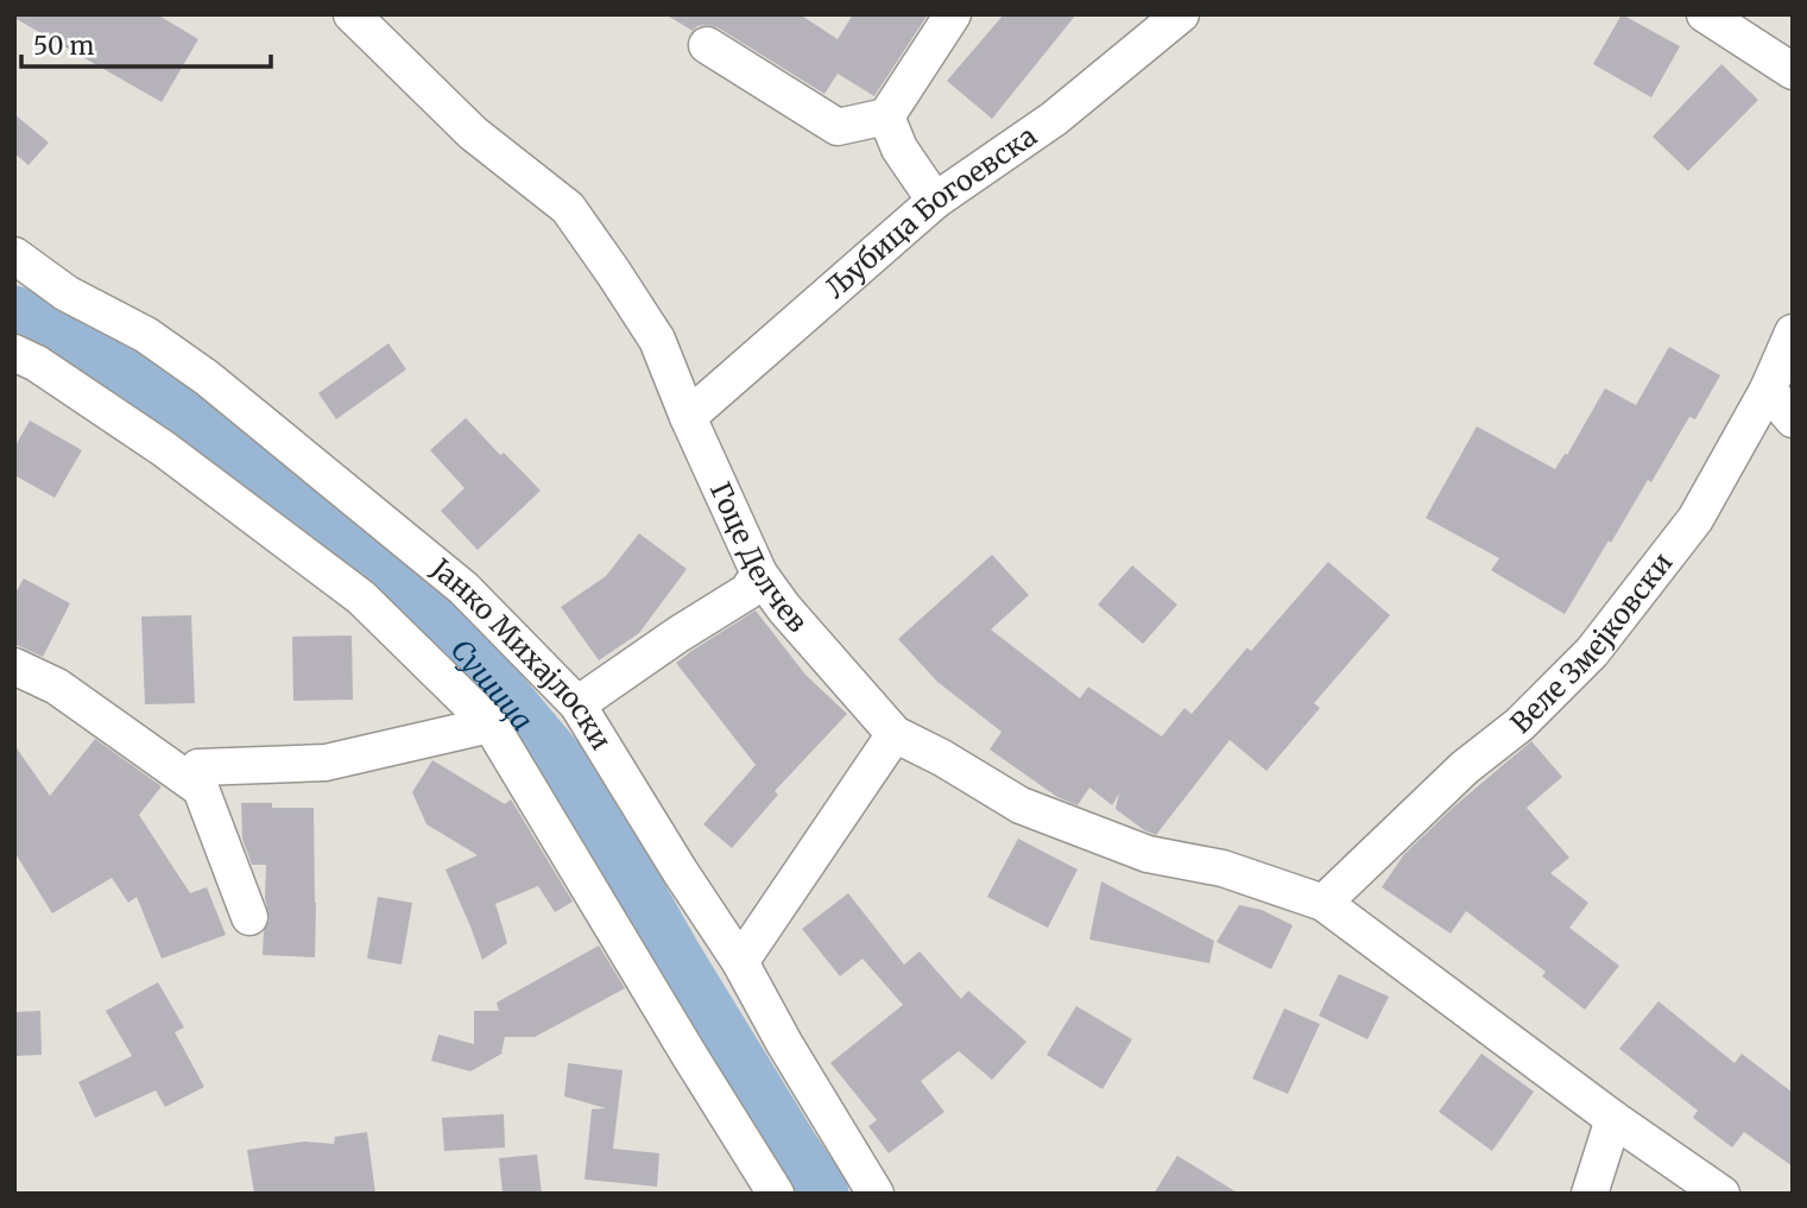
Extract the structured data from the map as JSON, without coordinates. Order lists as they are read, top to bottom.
{
  "streets": {
    "street": [
      "Љубица Богоевска",
      "Гоце Делчев",
      "Веле Змејковски",
      "Јанко Михајлоски"
    ]
  },
  "crossings": [
    ["Љубица Богоевска", "Гоце Делчев"],
    ["Гоце Делчев", "Веле Змејковски"]
  ],
  "water": ["Сушица"],
  "scale_bar": "50 m"
}
